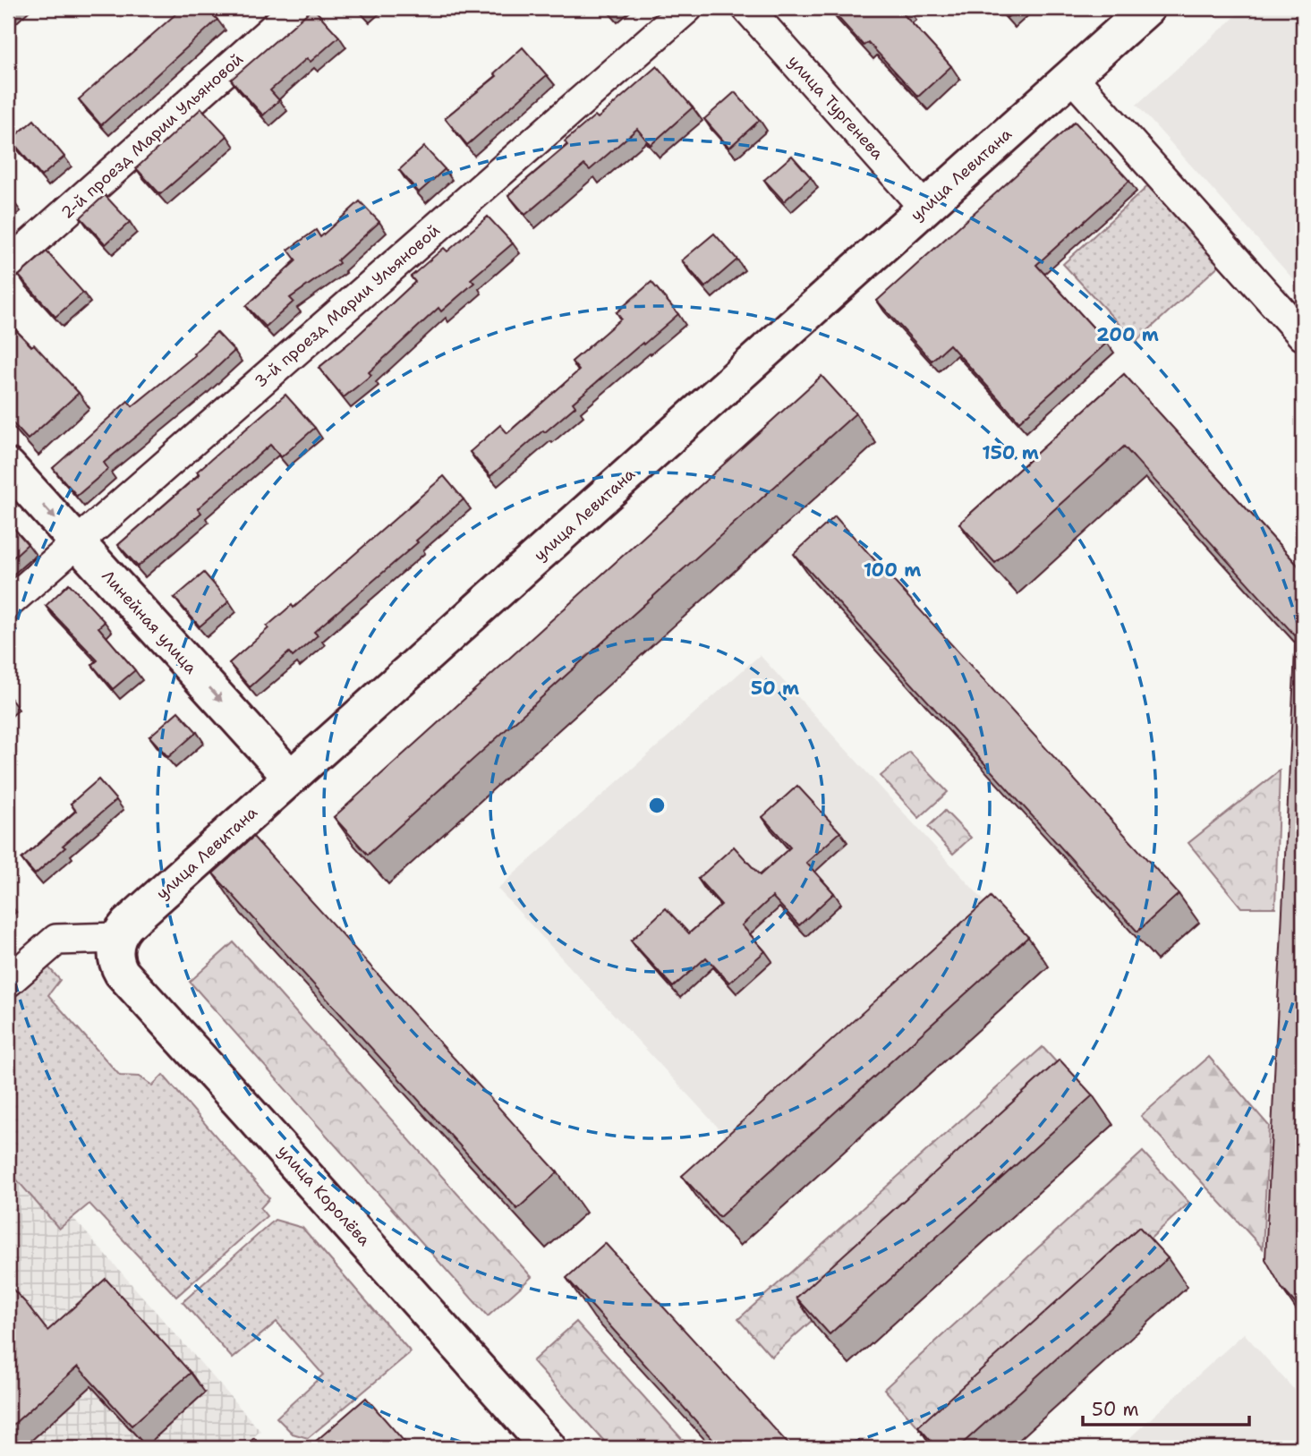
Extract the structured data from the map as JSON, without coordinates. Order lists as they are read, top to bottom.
{
  "streets": {
    "main road": ["улица Левитана", "Линейная улица", "улица Королёва"],
    "street": ["улица Тургенева", "2-й проезд Марии Ульяновой", "3-й проезд Марии Ульяновой"]
  },
  "crossings": [
    ["улица Тургенева", "улица Левитана"],
    ["улица Левитана", "Линейная улица"],
    ["улица Левитана", "улица Королёва"],
    ["3-й проезд Марии Ульяновой", "Линейная улица"]
  ],
  "one_way": ["Линейная улица"],
  "scale_bar": "50 m",
  "rings": [
    "200 m",
    "150 m",
    "100 m",
    "50 m"
  ]
}
